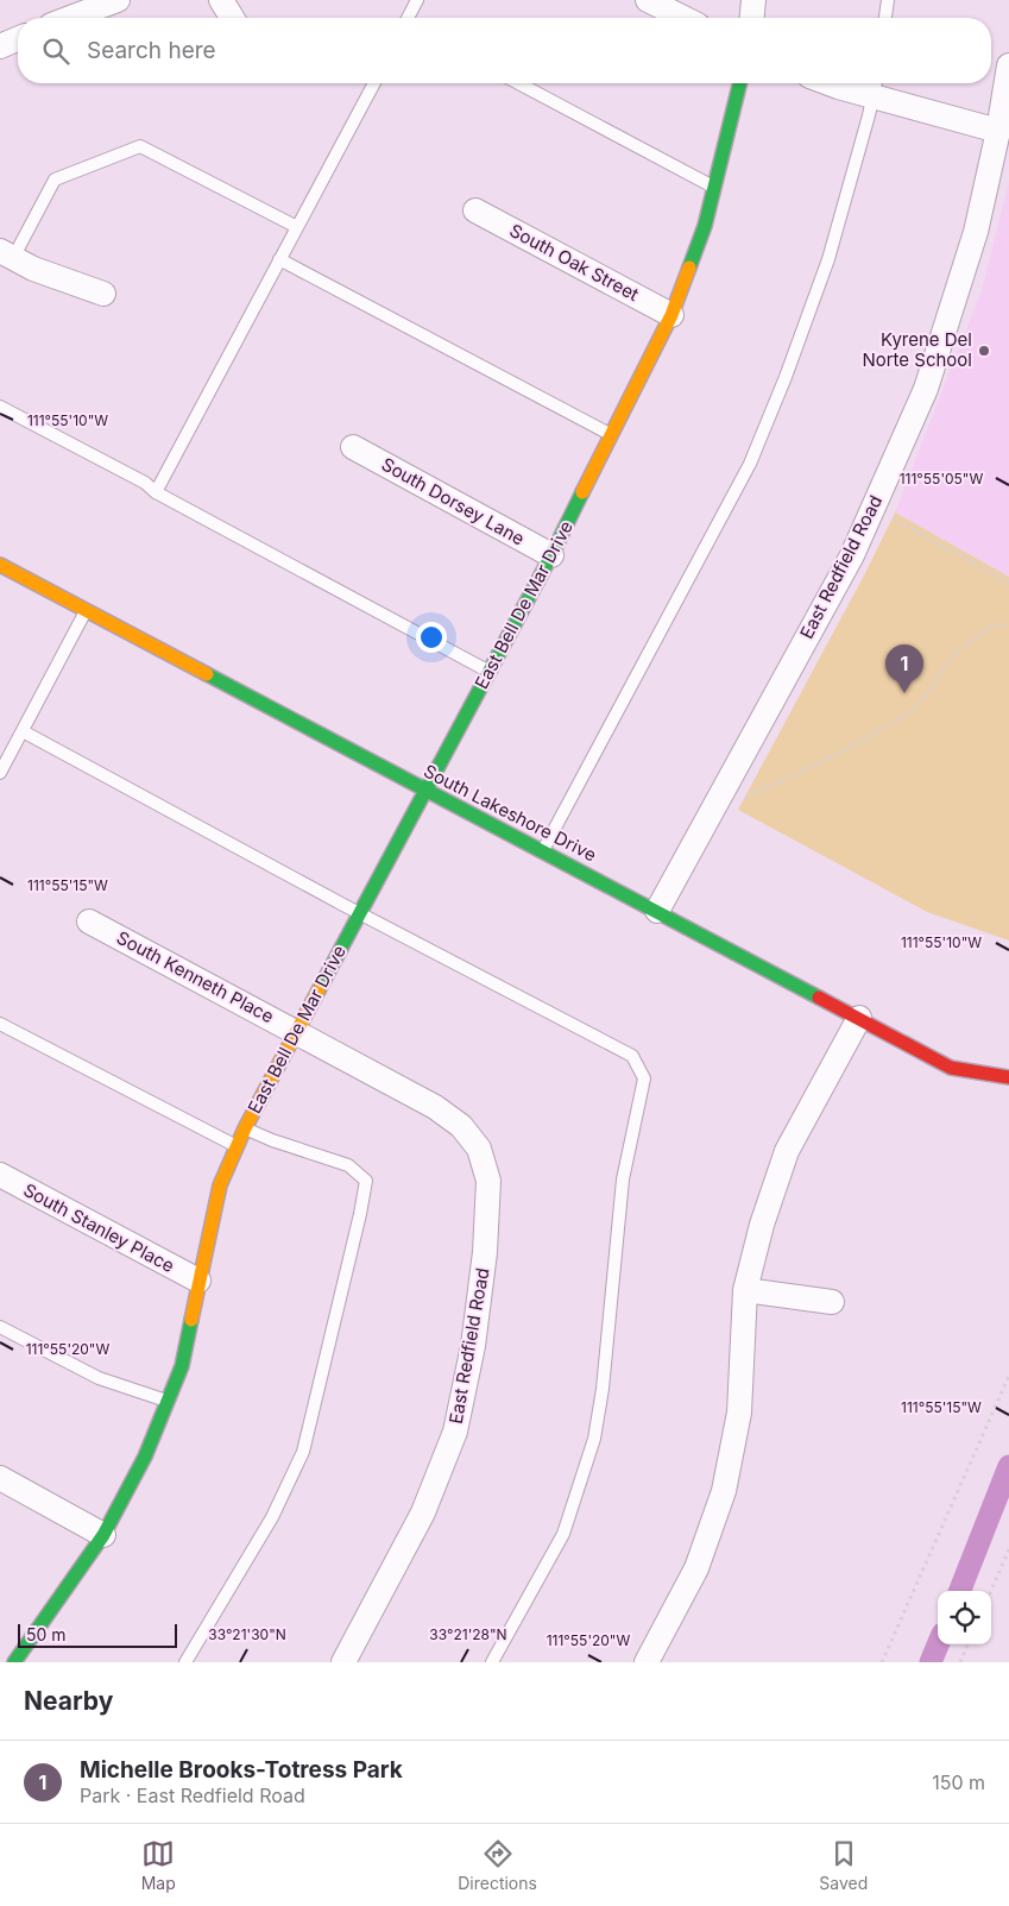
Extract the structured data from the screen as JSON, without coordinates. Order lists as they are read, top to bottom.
{
  "streets": {
    "street": [
      "South Oak Street",
      "South Dorsey Lane",
      "East Redfield Road",
      "East Bell De Mar Drive",
      "South Lakeshore Drive",
      "South Kenneth Place",
      "South Stanley Place"
    ]
  },
  "crossings": [
    ["South Oak Street", "East Bell De Mar Drive"],
    ["South Dorsey Lane", "East Bell De Mar Drive"],
    ["East Redfield Road", "South Lakeshore Drive"],
    ["East Redfield Road", "South Kenneth Place"],
    ["East Bell De Mar Drive", "South Lakeshore Drive"],
    ["East Bell De Mar Drive", "South Kenneth Place"],
    ["East Bell De Mar Drive", "South Stanley Place"]
  ],
  "places": ["Kyrene Del Norte School"],
  "scale_bar": "50 m",
  "page": {
    "search": "Search here",
    "pins": "1",
    "scale": "50 m",
    "heading": "Nearby",
    "list": [
      {
        "mark": "1",
        "name": "Michelle Brooks-Totress Park",
        "note": "Park · East Redfield Road",
        "value": "150 m"
      }
    ],
    "nav": ["Map", "Directions", "Saved"]
  },
  "coordinates": [
    "111°55'10\"W",
    "111°55'05\"W",
    "111°55'15\"W",
    "111°55'20\"W",
    "33°21'30\"N",
    "33°21'28\"N"
  ]
}
